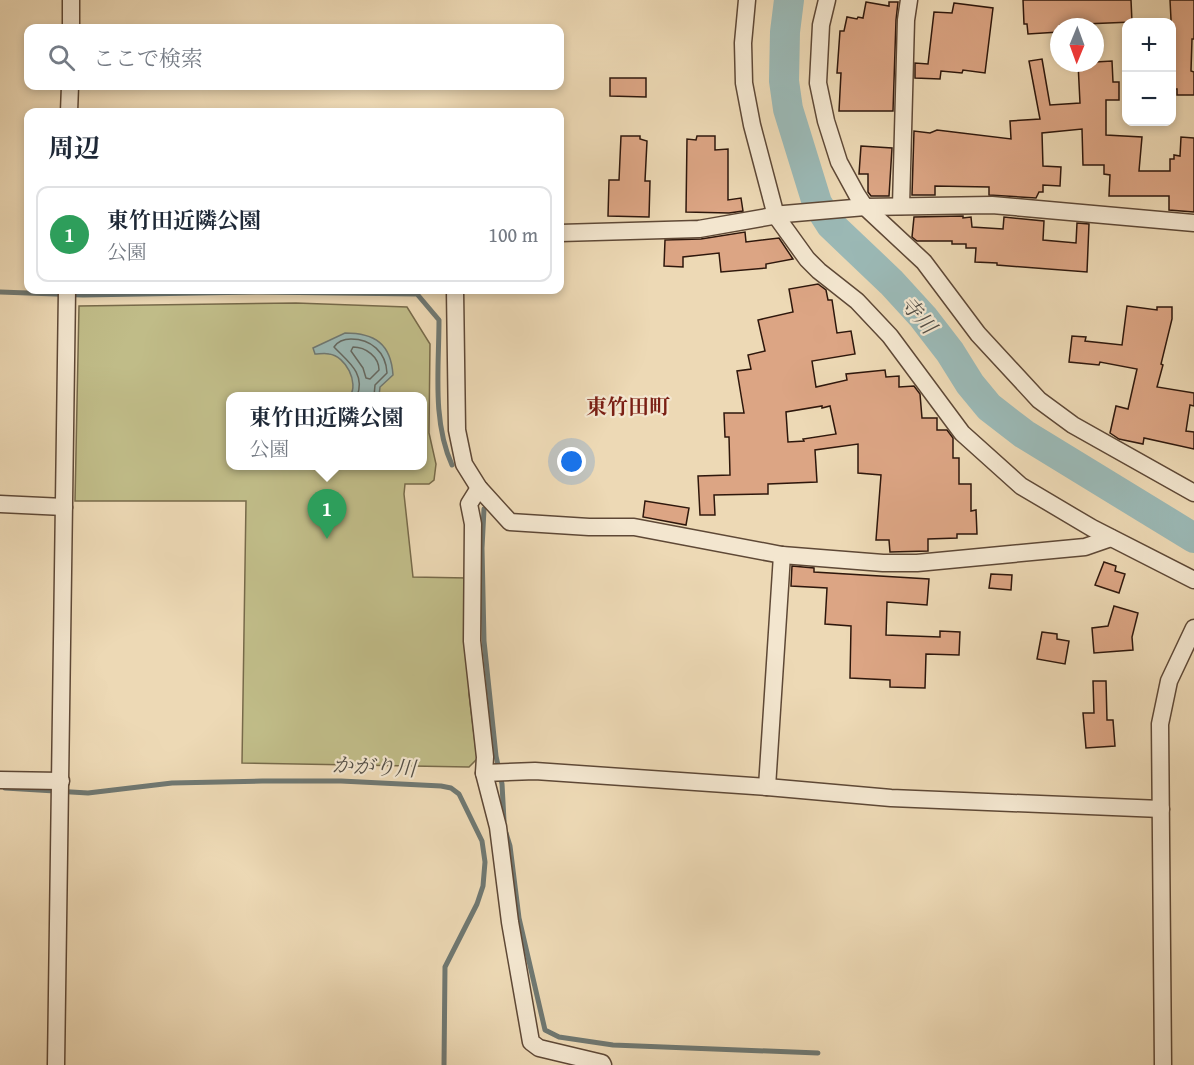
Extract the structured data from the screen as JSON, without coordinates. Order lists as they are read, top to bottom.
{
  "districts": ["東竹田町"],
  "water": ["寺川", "かがり川"],
  "north": "bottom",
  "page": {
    "map_buttons": ["+", "−"],
    "search": "ここで検索",
    "heading": "周辺",
    "list": [
      {
        "mark": "1",
        "name": "東竹田近隣公園",
        "note": "公園",
        "value": "100 m"
      }
    ],
    "popup": ["東竹田近隣公園", "公園"],
    "pins": "1"
  }
}
